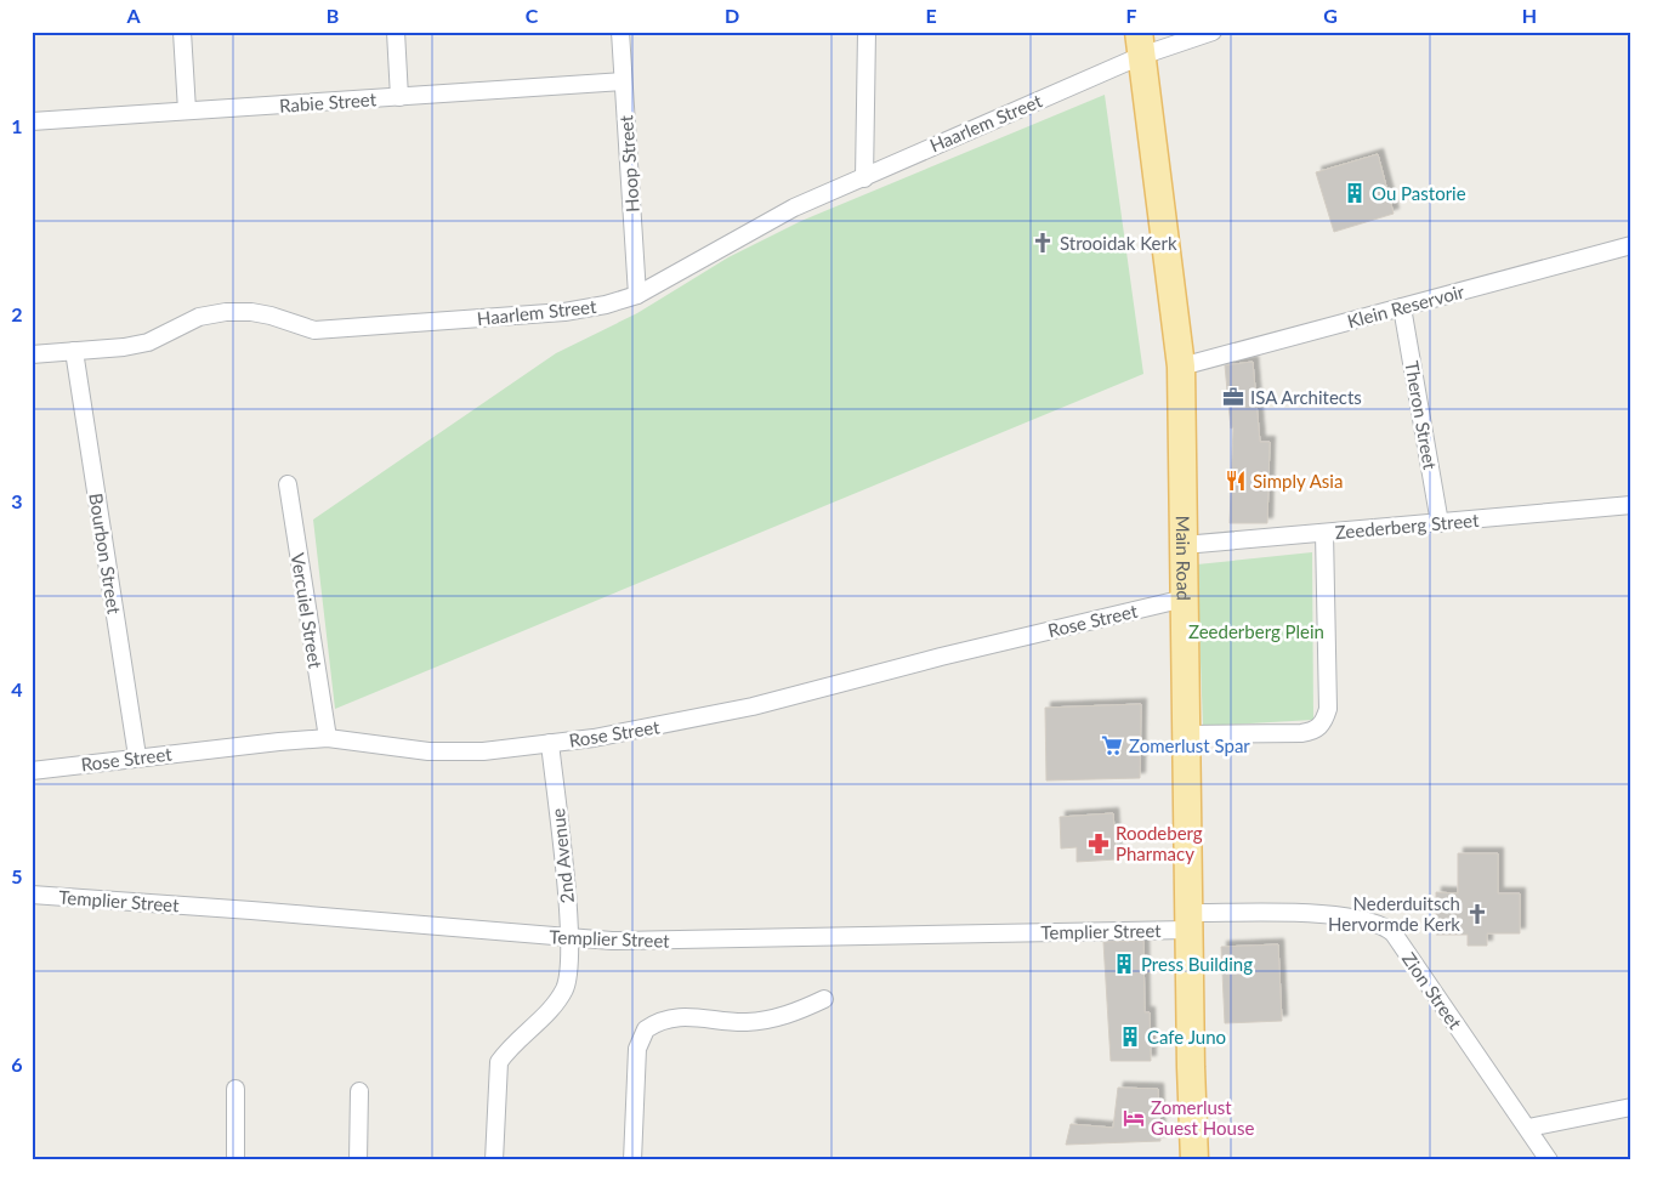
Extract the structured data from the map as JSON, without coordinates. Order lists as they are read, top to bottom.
{
  "streets": {
    "main road": ["Main Road"],
    "street": [
      "Rabie Street",
      "Haarlem Street",
      "Hoop Street",
      "Klein Reservoir",
      "Theron Street",
      "Zeederberg Street",
      "Bourbon Street",
      "Vercuiel Street",
      "Rose Street",
      "2nd Avenue",
      "Templier Street",
      "Zion Street"
    ]
  },
  "crossings": [
    ["Rabie Street", "Hoop Street"],
    ["Haarlem Street", "Hoop Street"],
    ["Haarlem Street", "Bourbon Street"],
    ["Haarlem Street", "Main Road"],
    ["Klein Reservoir", "Theron Street"],
    ["Klein Reservoir", "Main Road"],
    ["Theron Street", "Zeederberg Street"],
    ["Zeederberg Street", "Main Road"],
    ["Bourbon Street", "Rose Street"],
    ["Main Road", "Rose Street"],
    ["Main Road", "Templier Street"],
    ["Main Road", "Zion Street"],
    ["Vercuiel Street", "Rose Street"],
    ["Rose Street", "2nd Avenue"],
    ["2nd Avenue", "Templier Street"],
    ["Templier Street", "Zion Street"]
  ],
  "parks": ["Zeederberg Plein"],
  "places": {
    "building": ["Ou Pastorie", "Press Building", "Cafe Juno"],
    "church": ["Strooidak Kerk", "Nederduitsch Hervormde Kerk"],
    "office": ["ISA Architects"],
    "restaurant": ["Simply Asia"],
    "supermarket": ["Zomerlust Spar"],
    "pharmacy": ["Roodeberg Pharmacy"],
    "hotel": ["Zomerlust Guest House"]
  },
  "grid": {
    "columns": [
      "A",
      "B",
      "C",
      "D",
      "E",
      "F",
      "G",
      "H"
    ],
    "rows": [
      "1",
      "2",
      "3",
      "4",
      "5",
      "6"
    ]
  }
}
